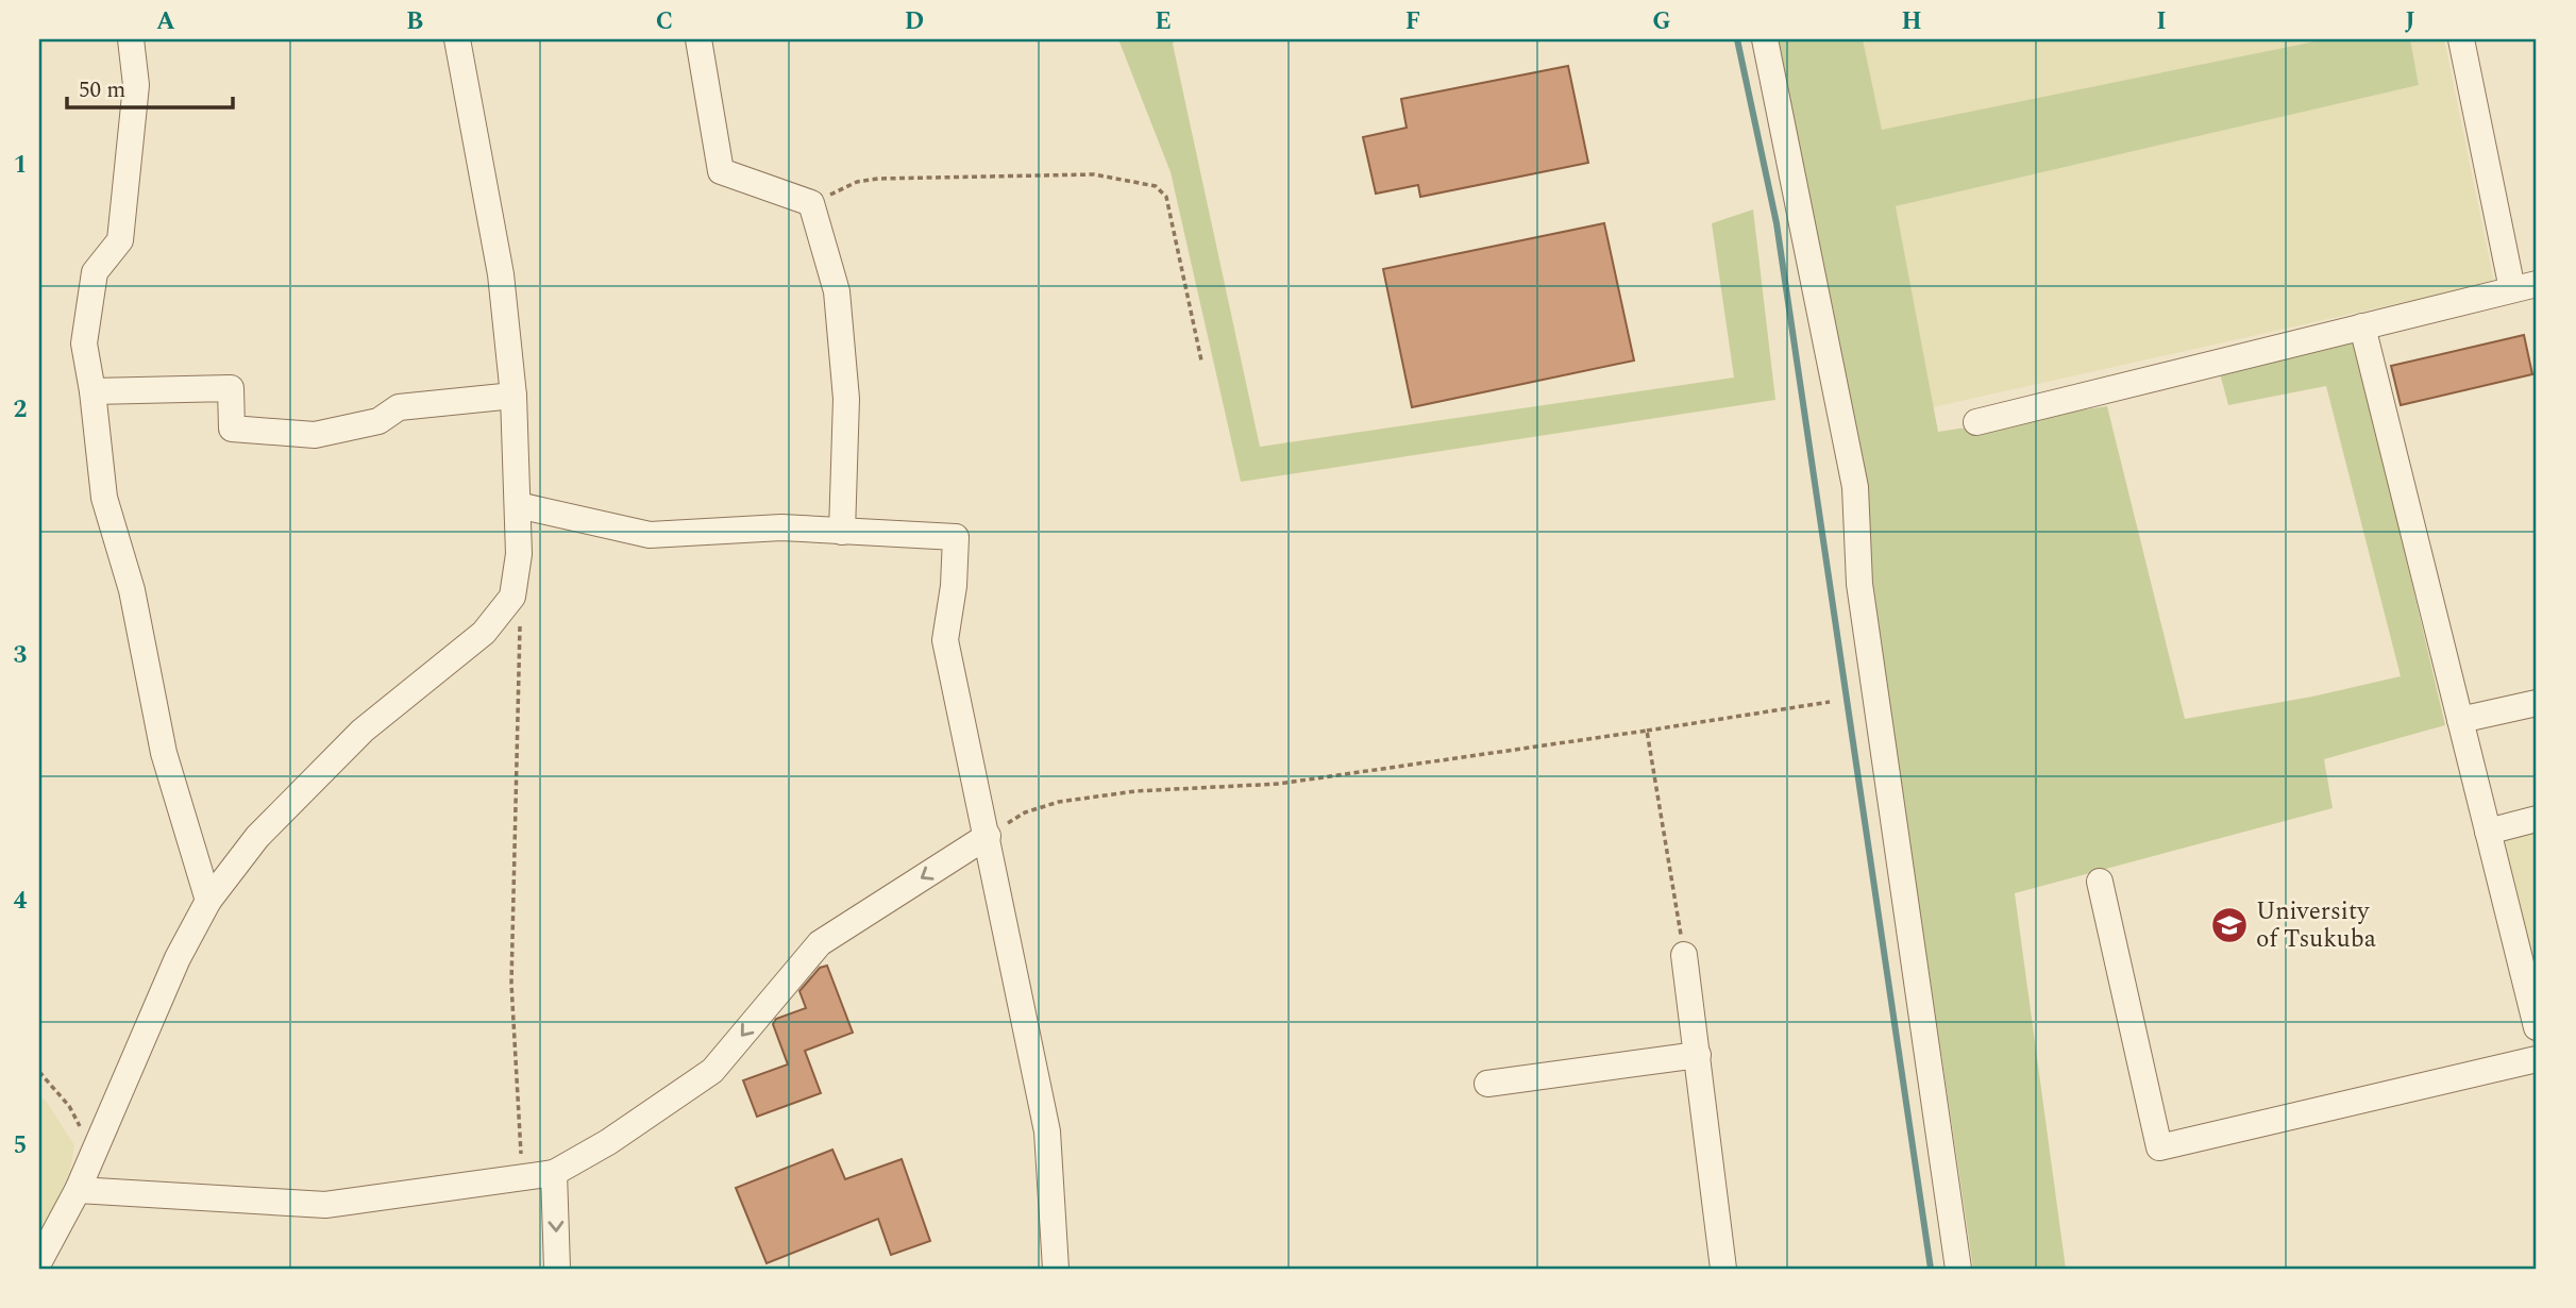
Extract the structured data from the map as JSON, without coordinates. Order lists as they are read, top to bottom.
{
  "places": {
    "school or university": ["University of Tsukuba"]
  },
  "scale_bar": "50 m",
  "grid": {
    "columns": [
      "A",
      "B",
      "C",
      "D",
      "E",
      "F",
      "G",
      "H",
      "I",
      "J"
    ],
    "rows": [
      "1",
      "2",
      "3",
      "4",
      "5"
    ]
  }
}
